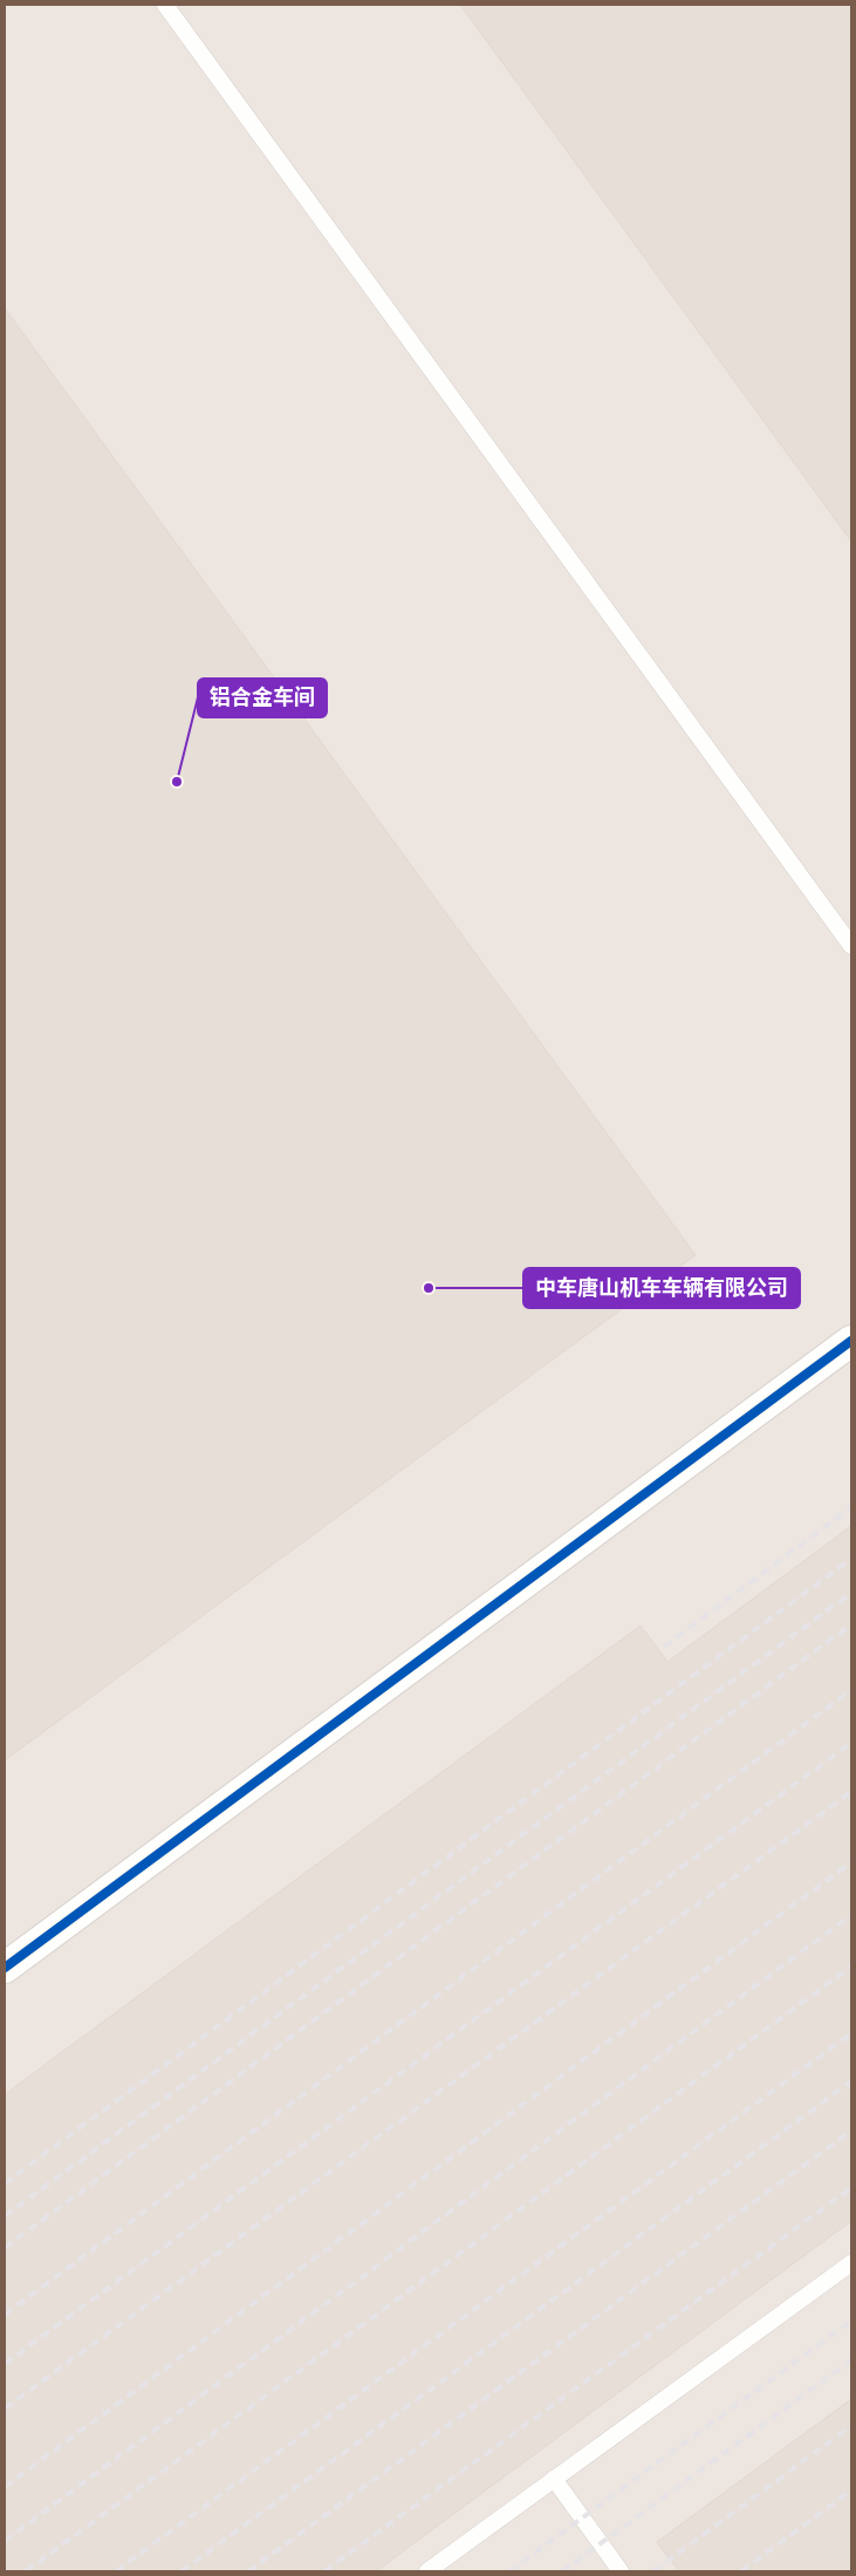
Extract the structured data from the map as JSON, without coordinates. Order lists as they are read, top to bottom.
{
  "places": ["铝合金车间", "中车唐山机车车辆有限公司"]
}
